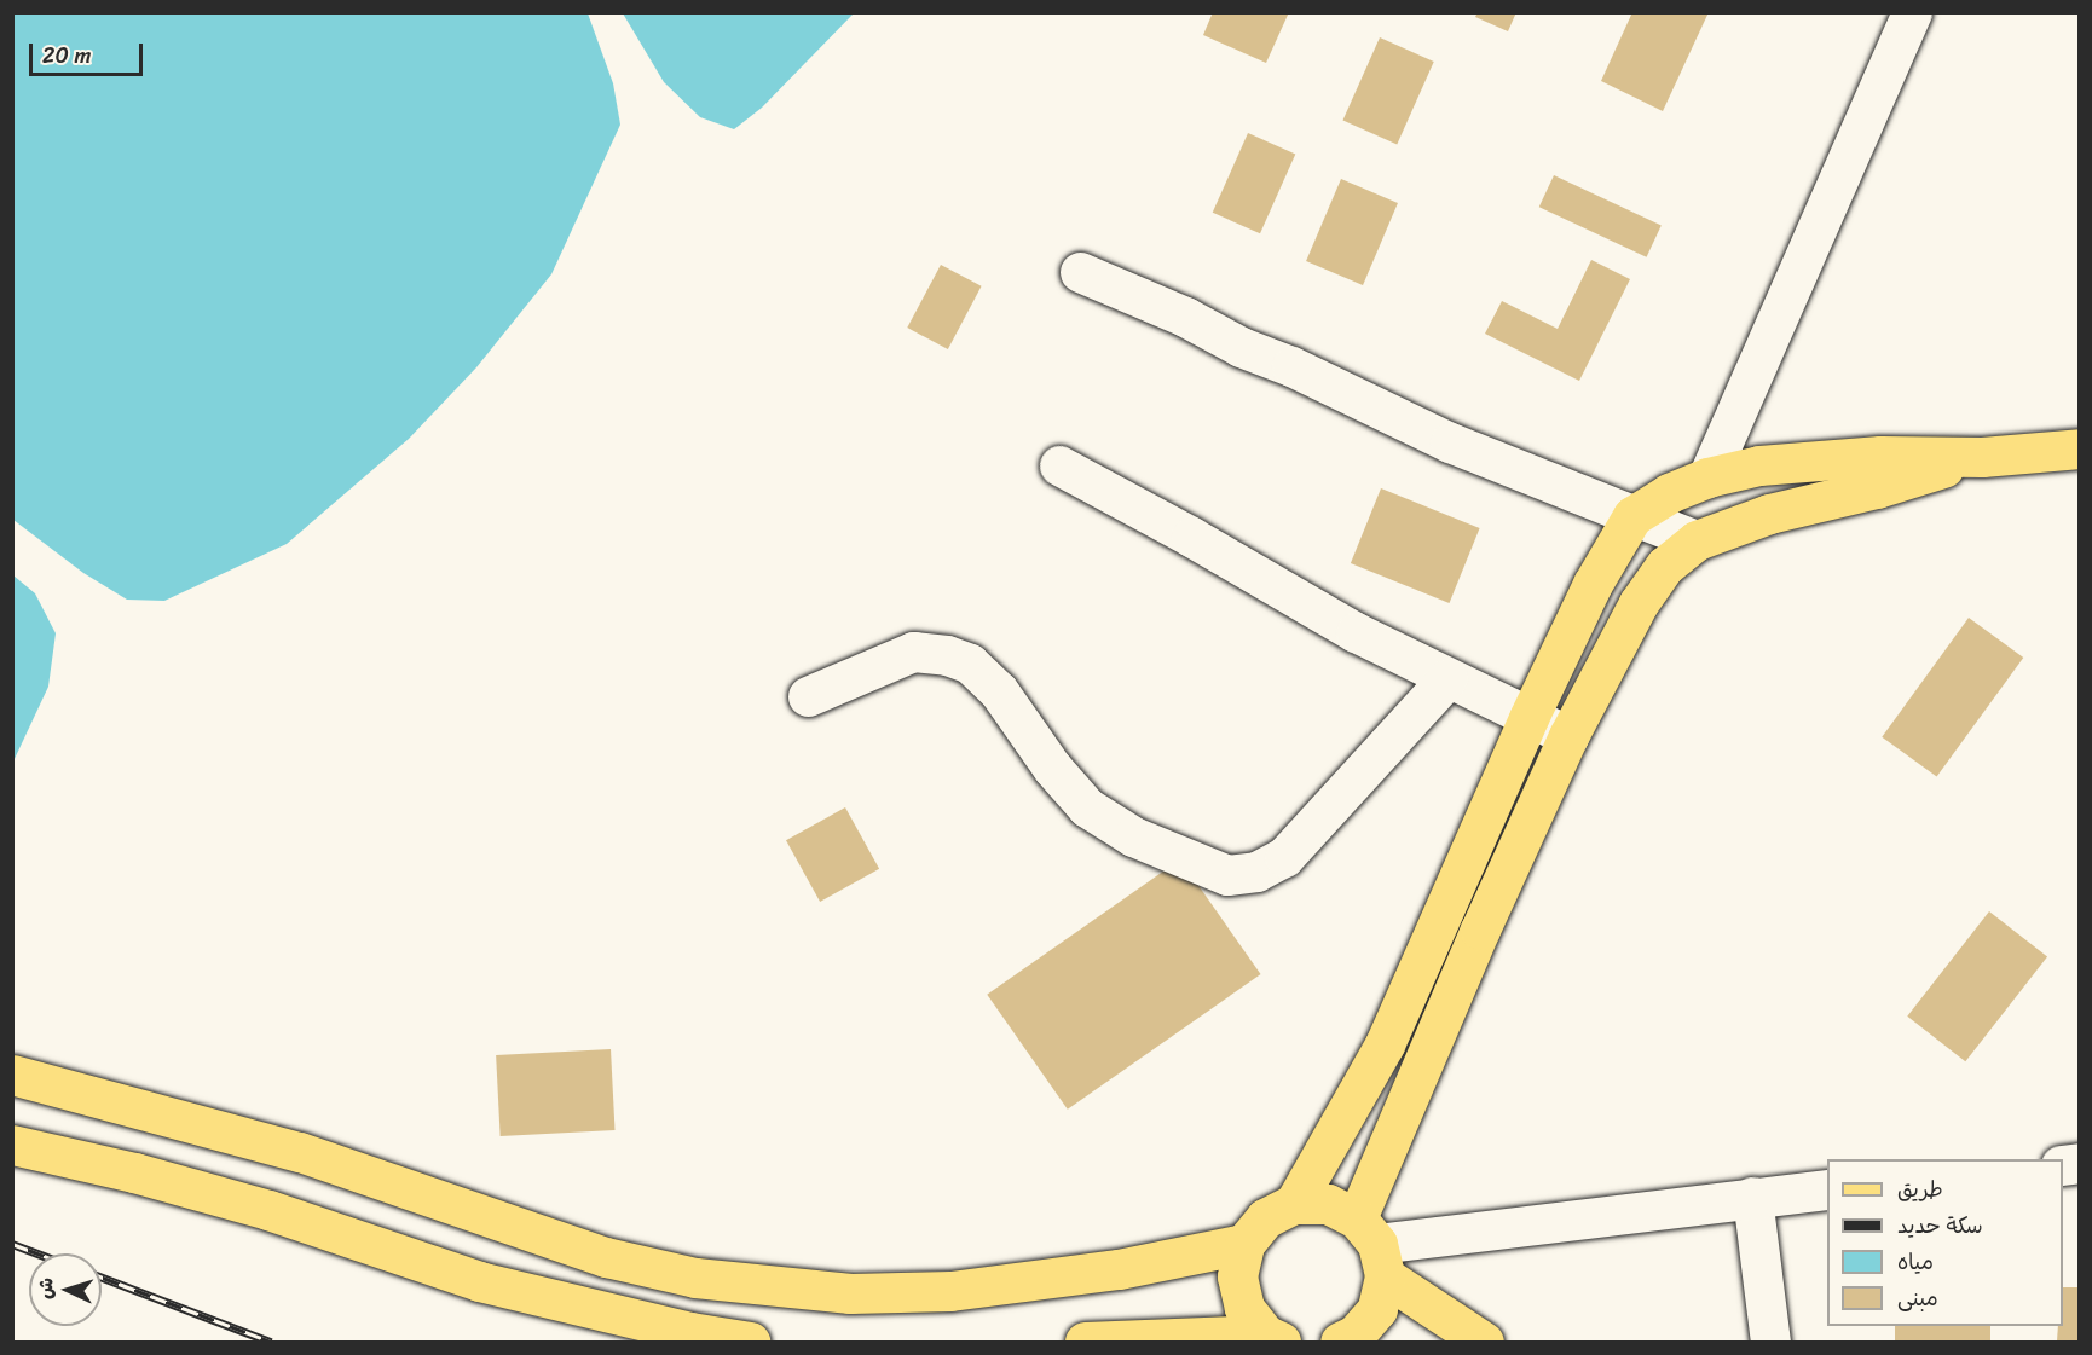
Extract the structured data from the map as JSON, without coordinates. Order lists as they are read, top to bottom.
{
  "legend": [
    "طريق",
    "سكة حديد",
    "مياه",
    "مبنى"
  ],
  "scale_bar": "20 m",
  "north": "left"
}
